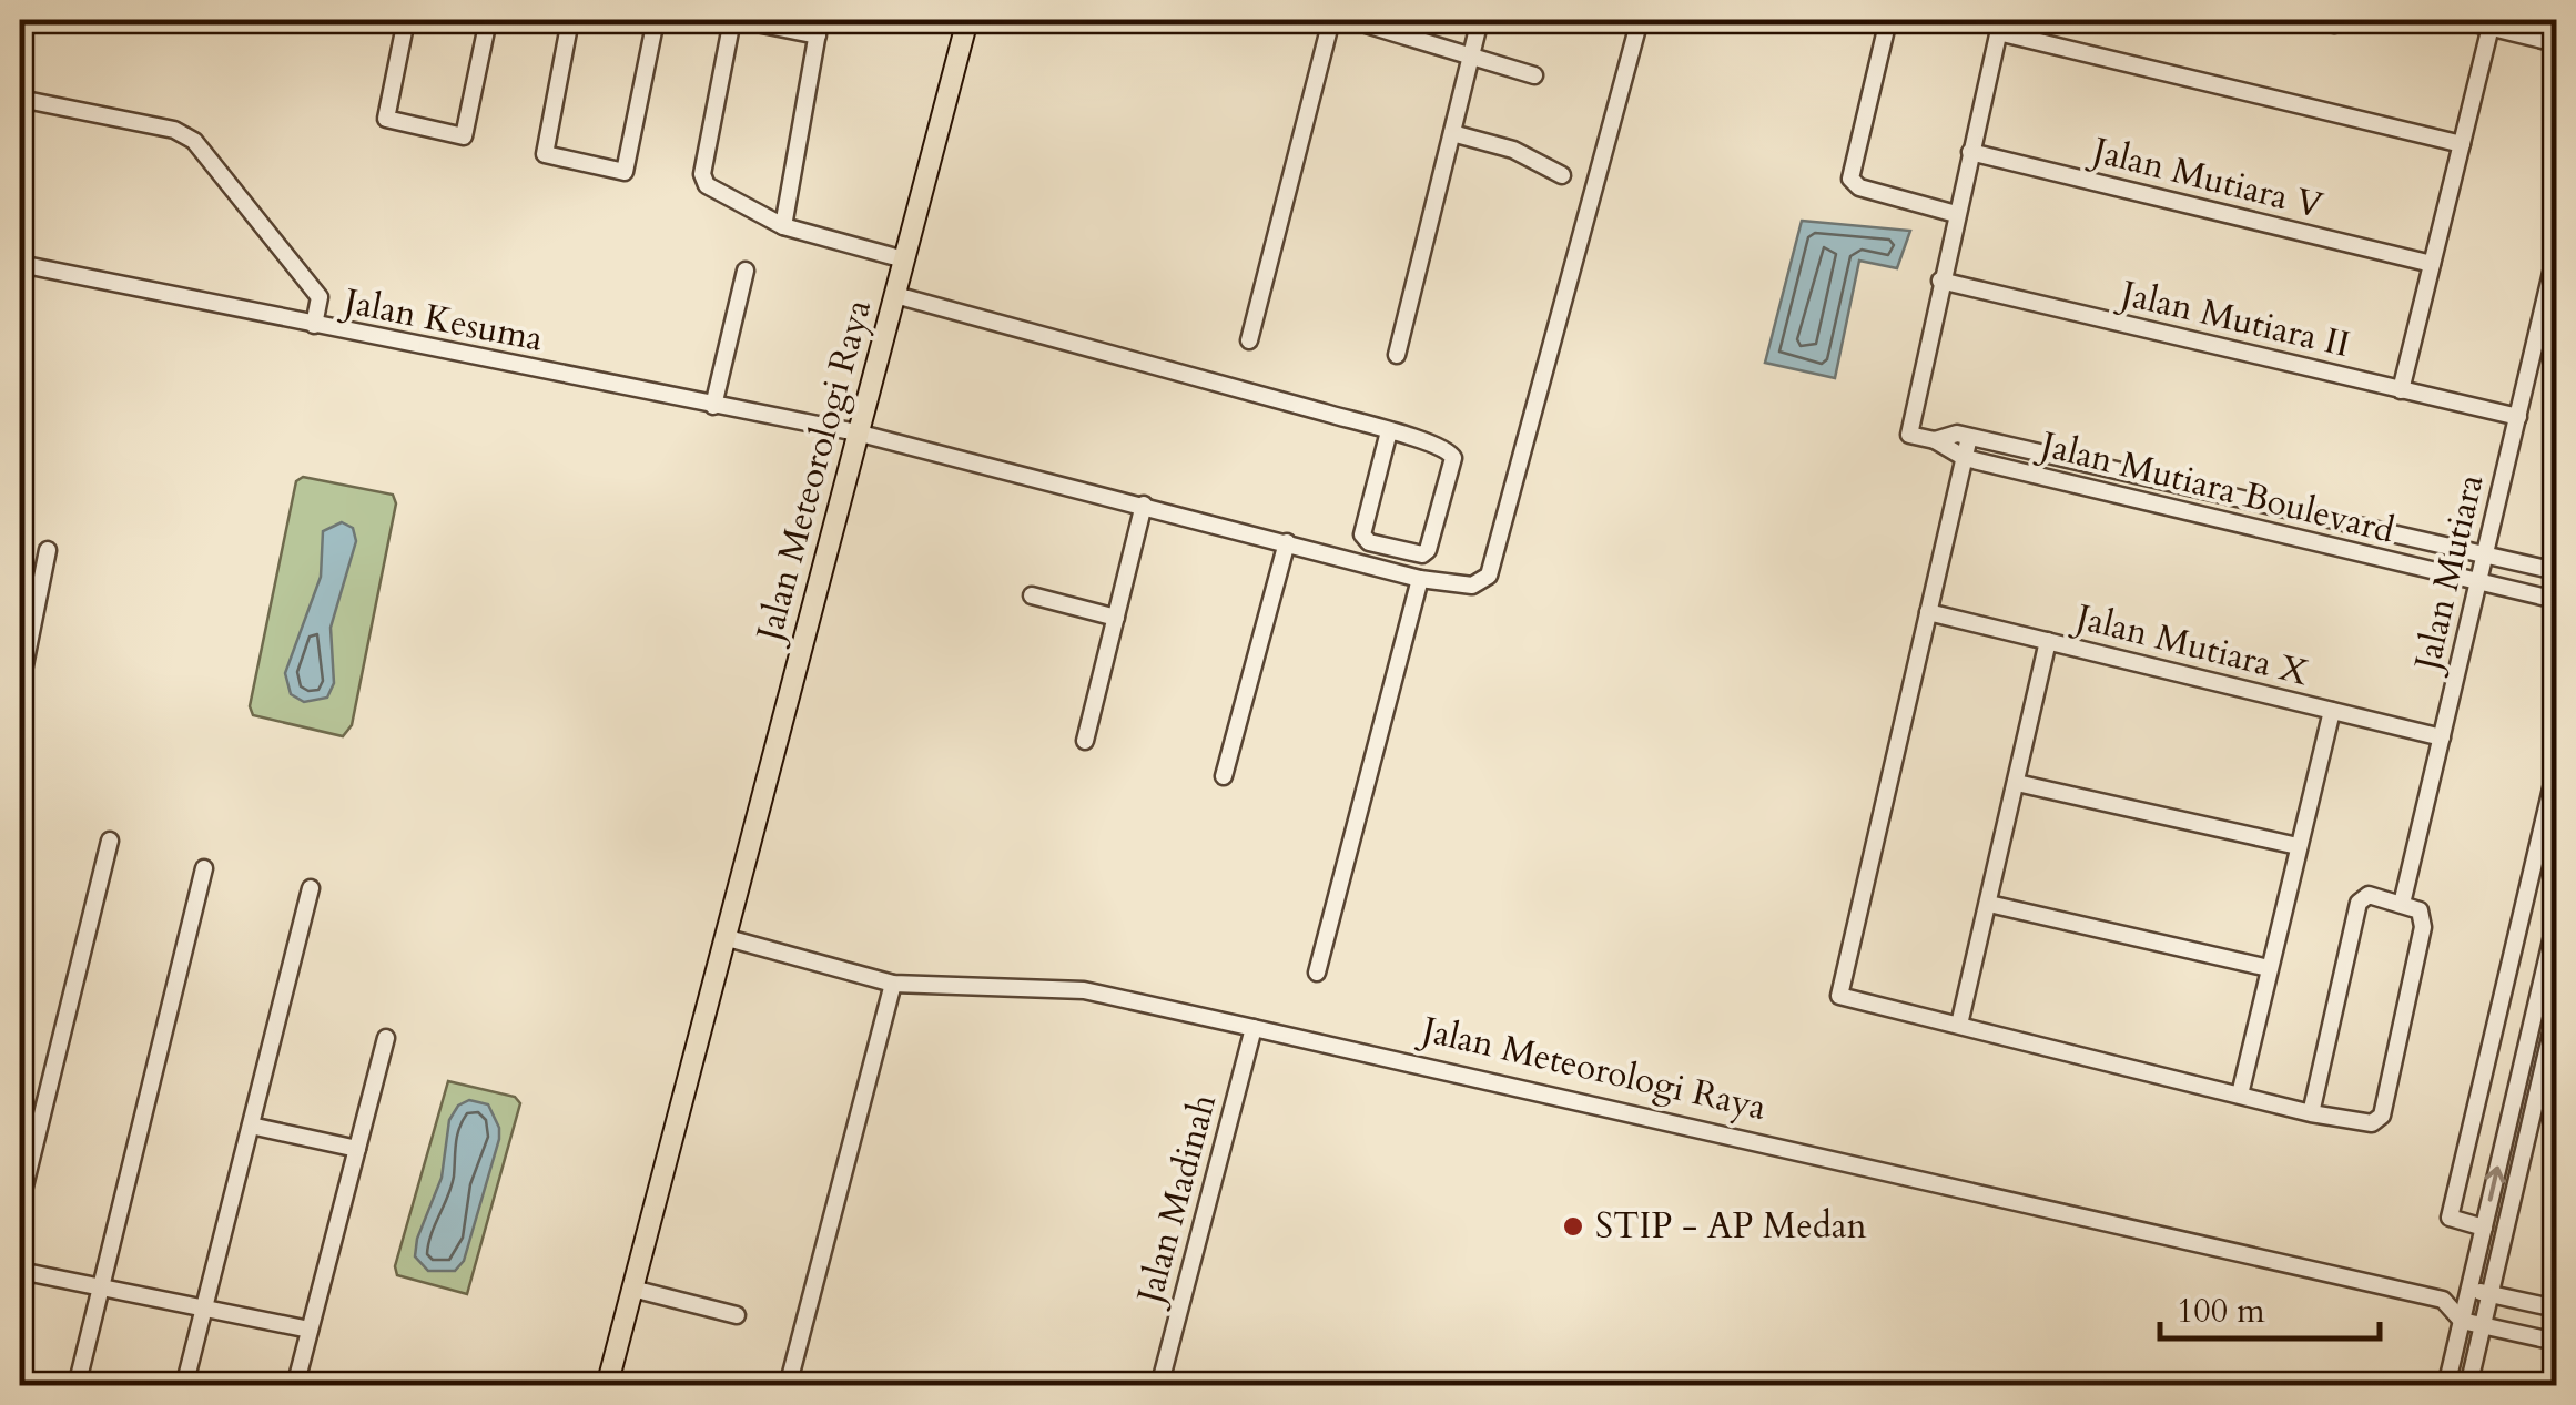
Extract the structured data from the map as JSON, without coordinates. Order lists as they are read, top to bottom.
{
  "streets": {
    "main road": ["Jalan Meteorologi Raya"],
    "street": [
      "Jalan Mutiara V",
      "Jalan Mutiara II",
      "Jalan Kesuma",
      "Jalan Mutiara Boulevard",
      "Jalan Mutiara",
      "Jalan Mutiara X",
      "Jalan Madinah"
    ]
  },
  "crossings": [
    ["Jalan Mutiara II", "Jalan Mutiara Boulevard"],
    ["Jalan Mutiara II", "Jalan Mutiara"],
    ["Jalan Kesuma", "Jalan Meteorologi Raya"],
    ["Jalan Meteorologi Raya", "Jalan Madinah"],
    ["Jalan Mutiara Boulevard", "Jalan Mutiara"],
    ["Jalan Mutiara", "Jalan Mutiara X"]
  ],
  "places": ["STIP - AP Medan"],
  "scale_bar": "100 m"
}
